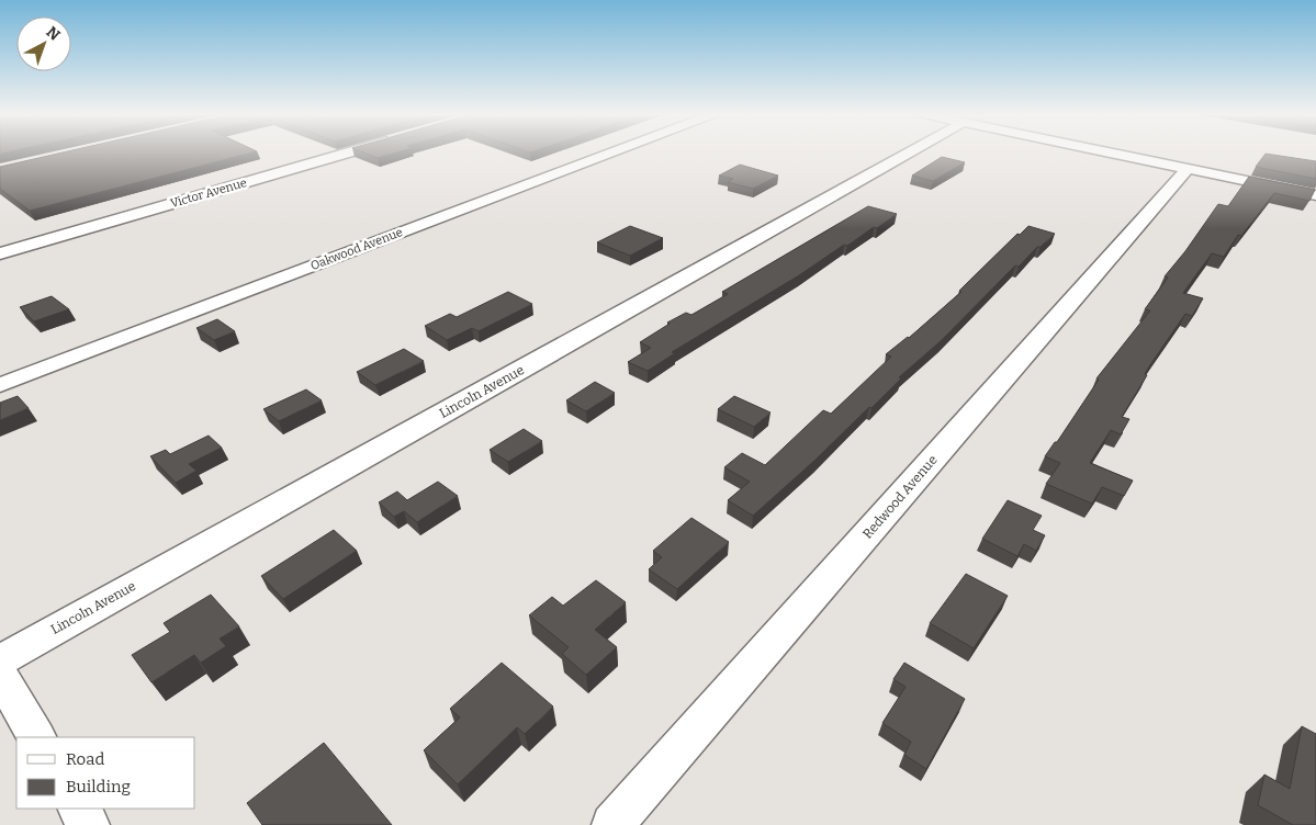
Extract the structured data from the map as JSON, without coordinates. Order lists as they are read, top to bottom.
{
  "streets": {
    "street": [
      "Victor Avenue",
      "Oakwood Avenue",
      "Lincoln Avenue",
      "Redwood Avenue"
    ]
  },
  "legend": ["Road", "Building"],
  "north": "top right"
}
